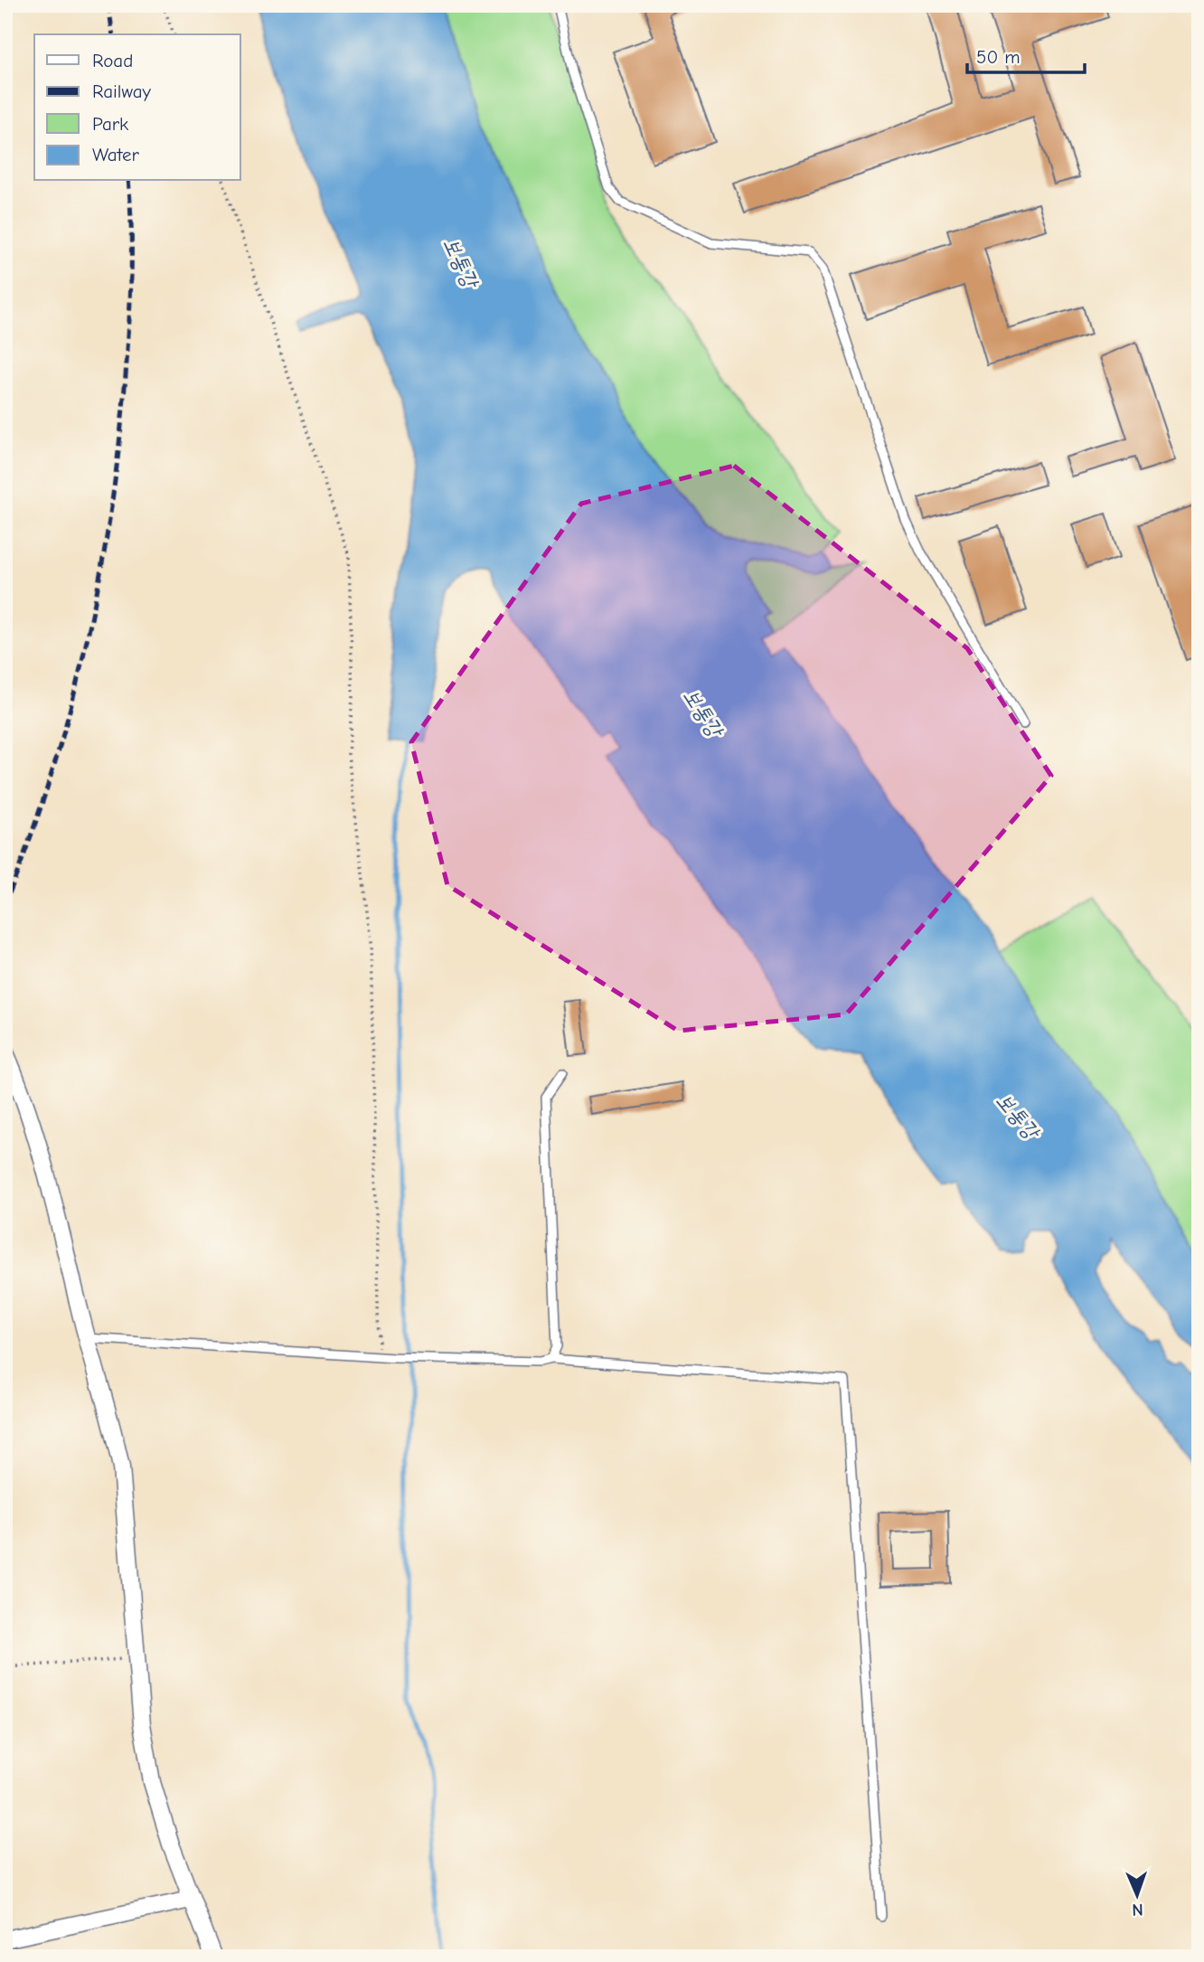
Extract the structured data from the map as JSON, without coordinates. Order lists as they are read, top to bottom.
{
  "water": ["보통강"],
  "legend": [
    "Road",
    "Railway",
    "Park",
    "Water"
  ],
  "scale_bar": "50 m",
  "north": "bottom"
}
